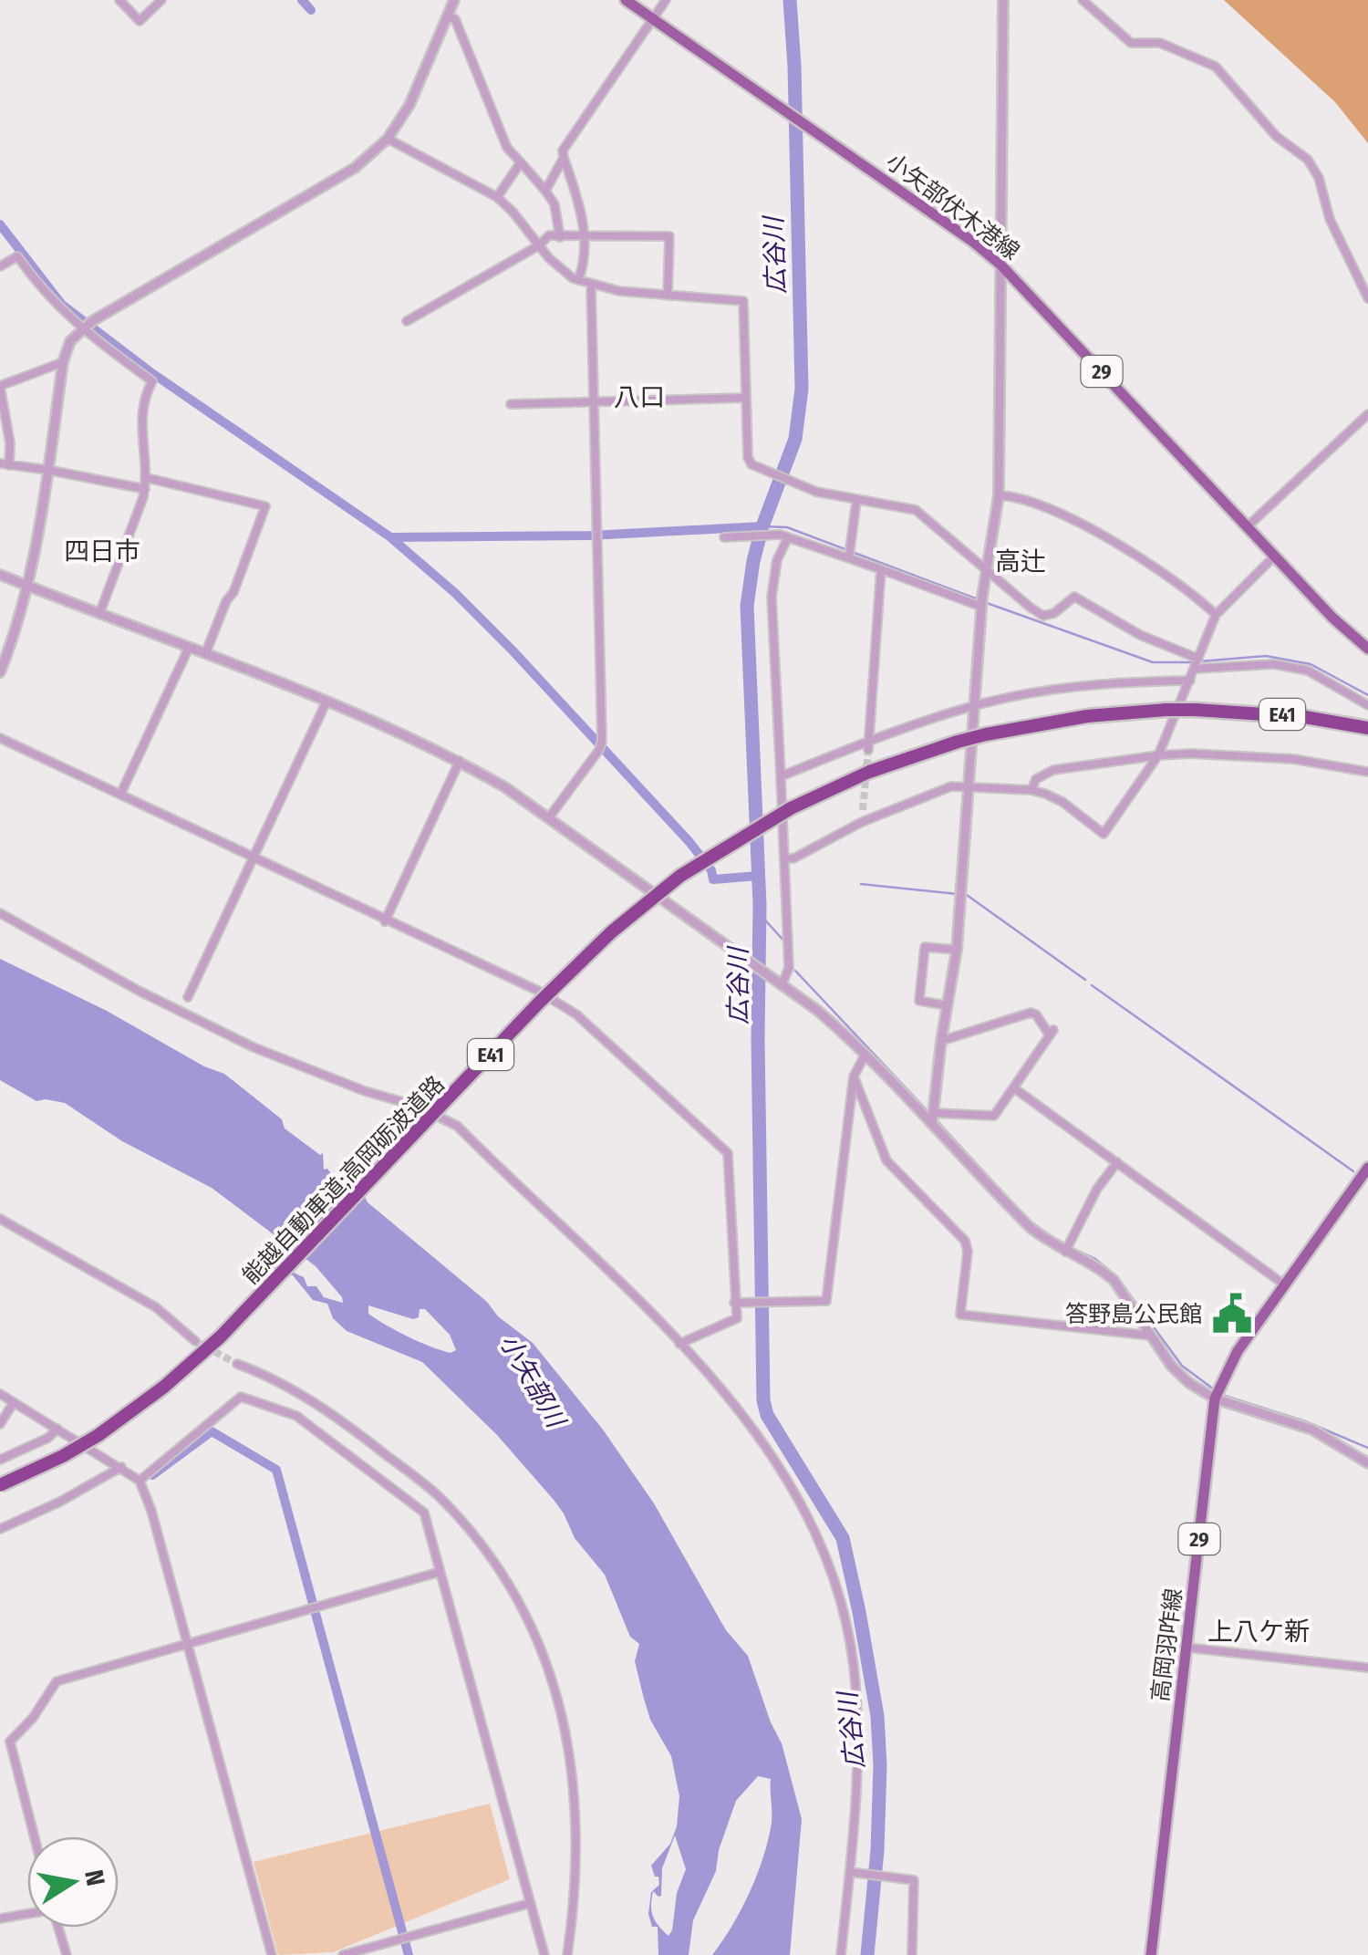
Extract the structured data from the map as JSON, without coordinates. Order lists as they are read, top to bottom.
{
  "streets": {
    "highway": ["E41", "能越自動車道;高岡砺波道路"],
    "main road": ["小矢部伏木港線", "29", "高岡羽咋線"]
  },
  "districts": [
    "八口",
    "四日市",
    "高辻",
    "上八ケ新"
  ],
  "water": ["広谷川", "小矢部川"],
  "places": {
    "public building": ["答野島公民館"]
  },
  "north": "right"
}
